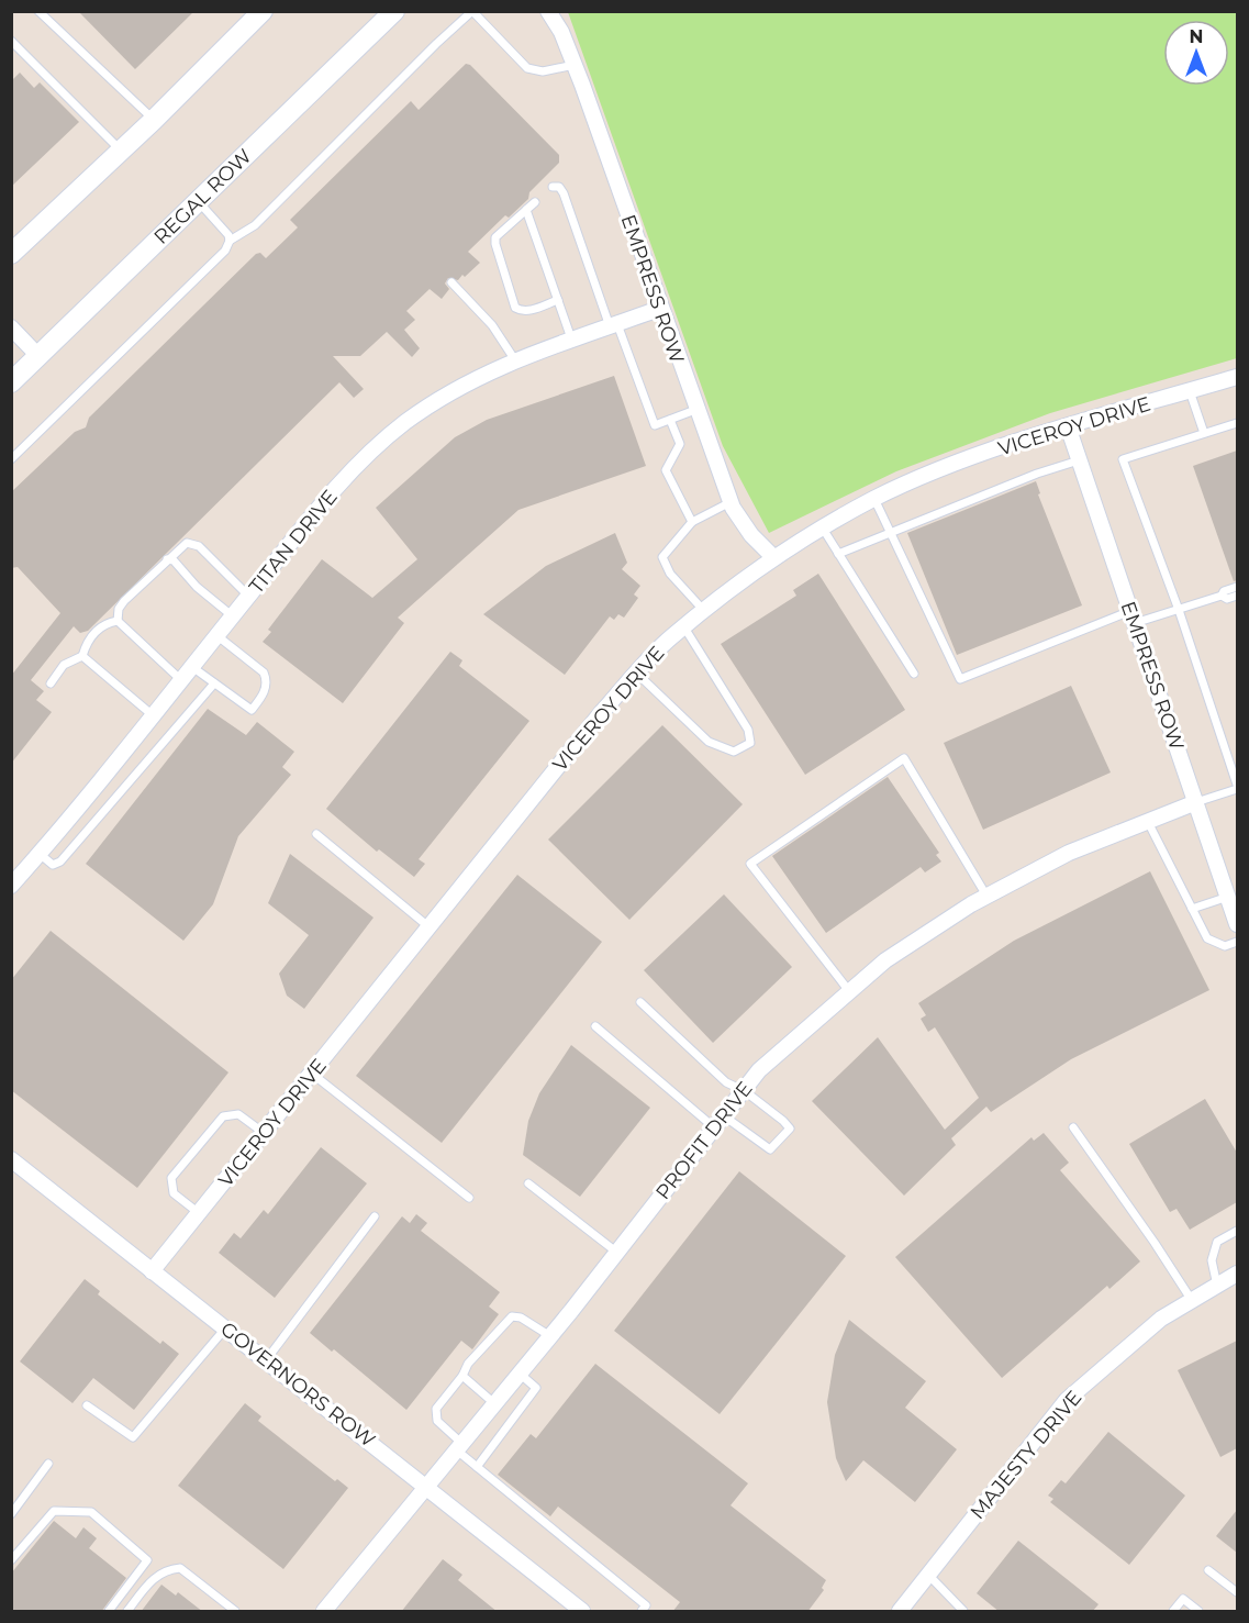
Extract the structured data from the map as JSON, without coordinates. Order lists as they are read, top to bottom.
{
  "streets": {
    "main road": ["REGAL ROW"],
    "street": [
      "EMPRESS ROW",
      "VICEROY DRIVE",
      "TITAN DRIVE",
      "PROFIT DRIVE",
      "GOVERNORS ROW",
      "MAJESTY DRIVE"
    ]
  },
  "crossings": [
    ["EMPRESS ROW", "VICEROY DRIVE"],
    ["EMPRESS ROW", "TITAN DRIVE"],
    ["EMPRESS ROW", "PROFIT DRIVE"],
    ["VICEROY DRIVE", "GOVERNORS ROW"],
    ["PROFIT DRIVE", "GOVERNORS ROW"]
  ],
  "north": "top"
}
